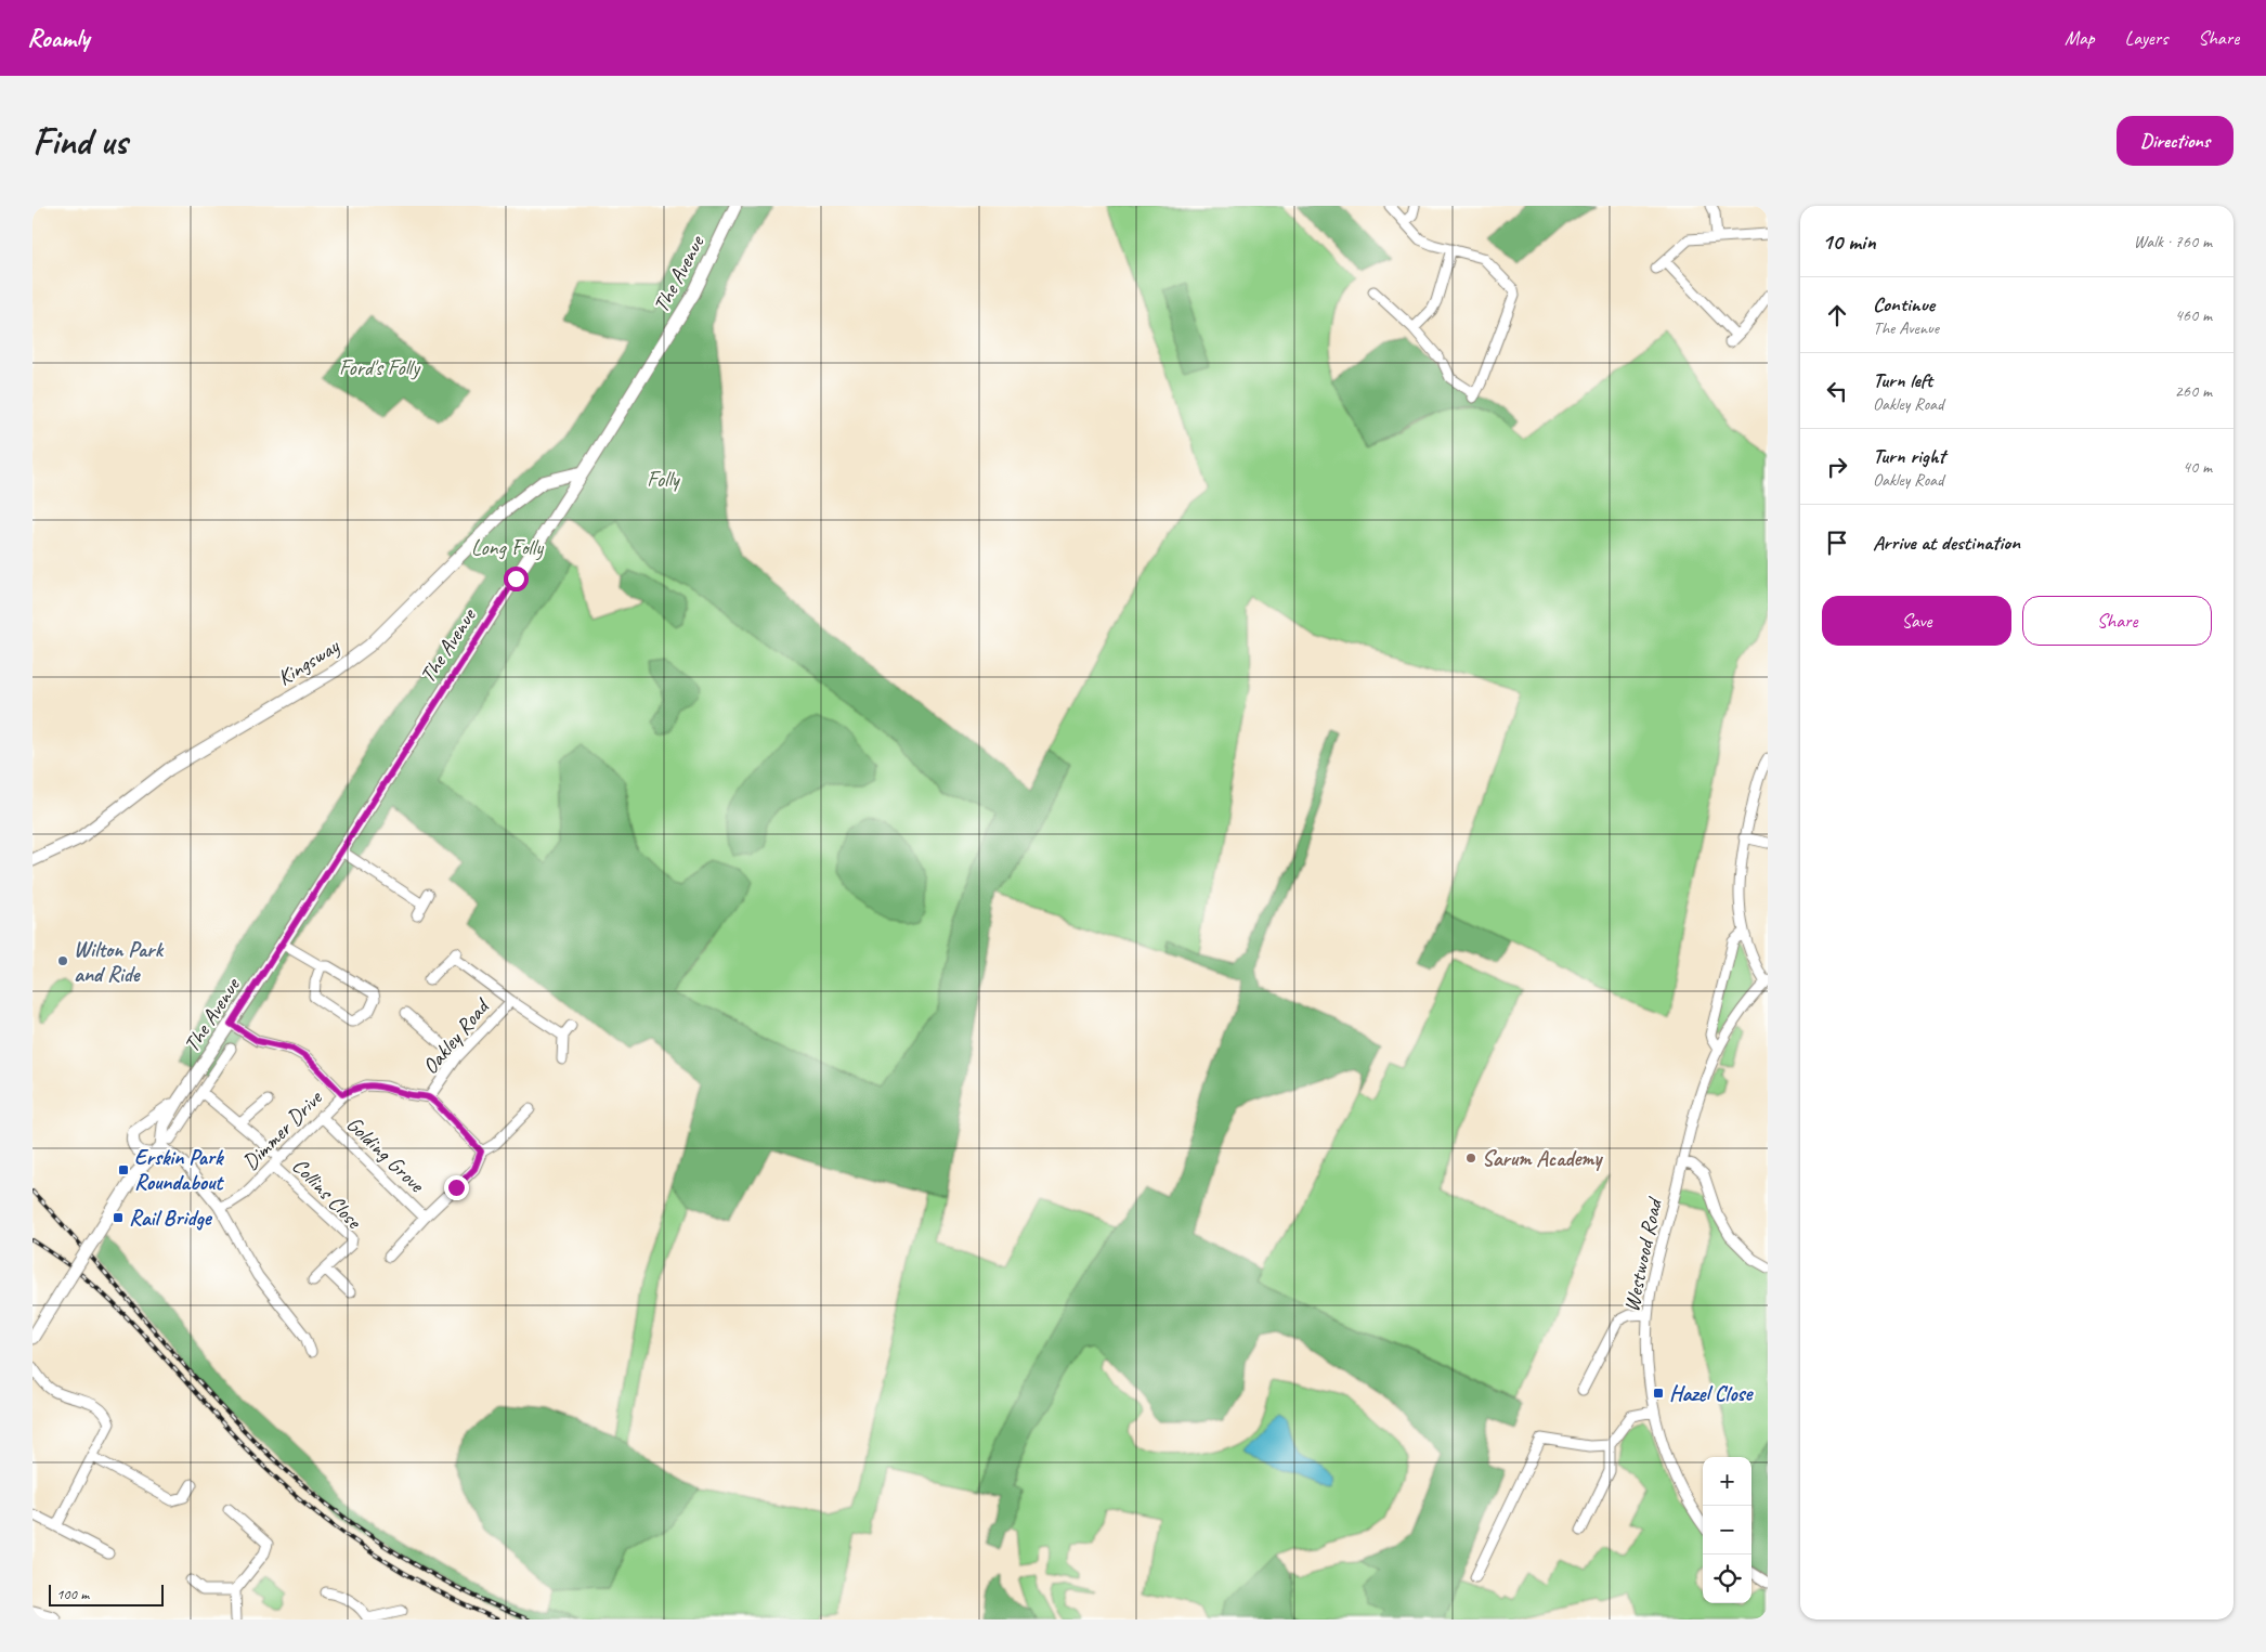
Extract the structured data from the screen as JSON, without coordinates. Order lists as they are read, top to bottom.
{
  "streets": {
    "street": [
      "The Avenue",
      "Kingsway",
      "Oakley Road",
      "Dimmer Drive",
      "Golding Grove",
      "Collins Close",
      "Westwood Road"
    ]
  },
  "crossings": [
    ["The Avenue", "Kingsway"],
    ["Oakley Road", "Dimmer Drive"],
    ["Oakley Road", "Golding Grove"],
    ["Dimmer Drive", "Golding Grove"],
    ["Dimmer Drive", "Collins Close"]
  ],
  "parks": ["Ford's Folly", "Folly", "Long Folly"],
  "places": {
    "other": ["Wilton Park and Ride", "Sarum Academy"],
    "transit": ["Erskin Park Roundabout", "Rail Bridge", "Hazel Close"]
  },
  "scale_bar": "100 m",
  "page": {
    "header": "Roamly",
    "nav": ["Map", "Layers", "Share"],
    "buttons": [
      "Directions",
      ["Save", "Share"]
    ],
    "title": "Find us",
    "heading": ["10 min", "Walk · 760 m"],
    "list": [
      ["Continue", "The Avenue", "460 m"],
      ["Turn left", "Oakley Road", "260 m"],
      ["Turn right", "Oakley Road", "40 m"],
      "Arrive at destination"
    ],
    "map_buttons": ["+", "−"],
    "scale": "100 m"
  }
}
